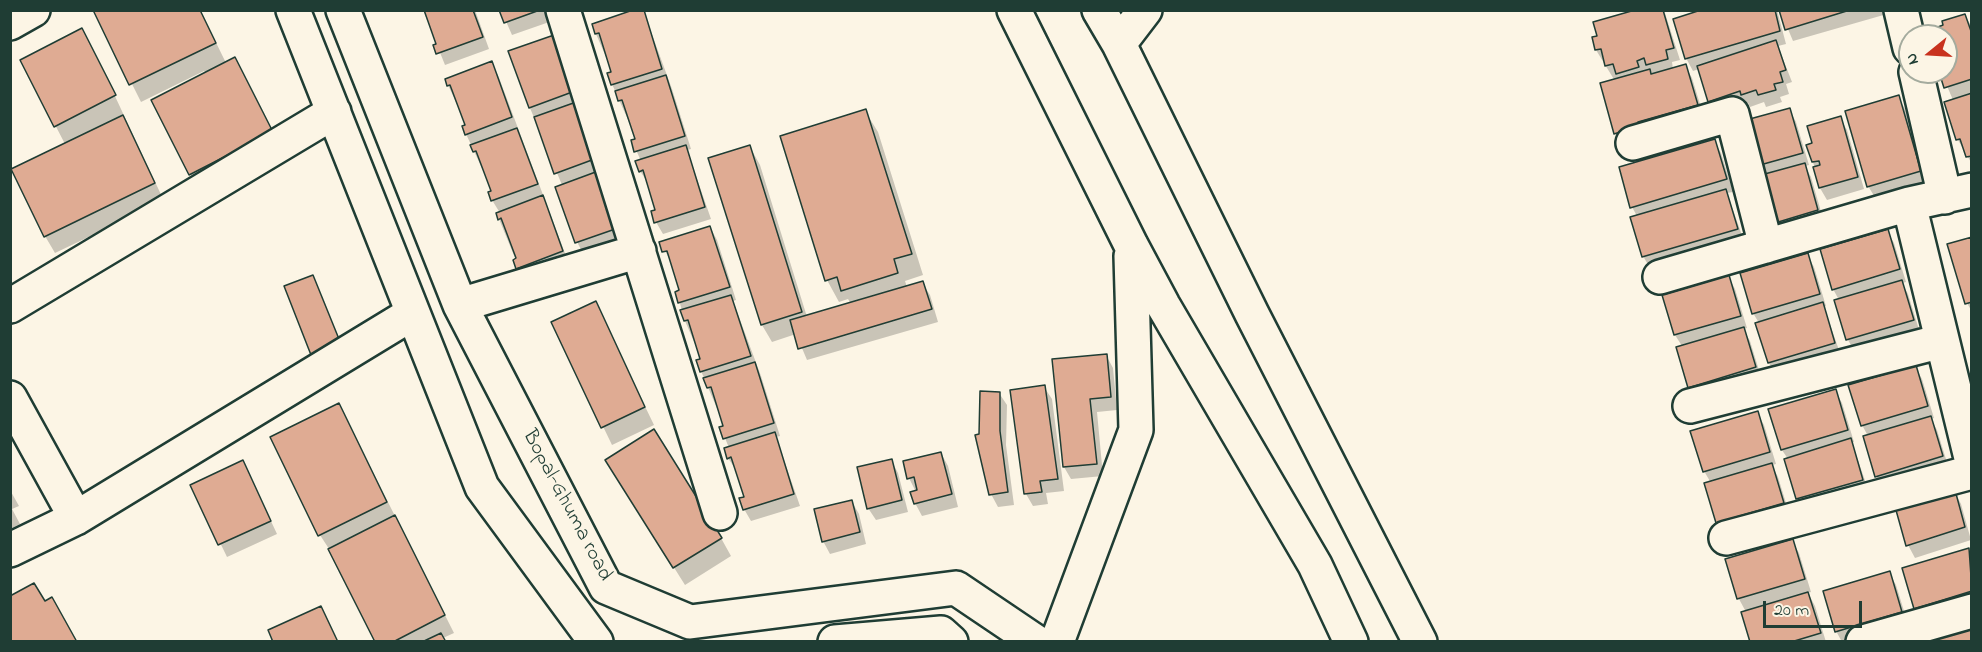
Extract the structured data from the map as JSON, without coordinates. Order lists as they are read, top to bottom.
{
  "streets": {
    "street": ["Bopal-Ghuma road"]
  },
  "scale_bar": "20 m",
  "north": "left"
}
